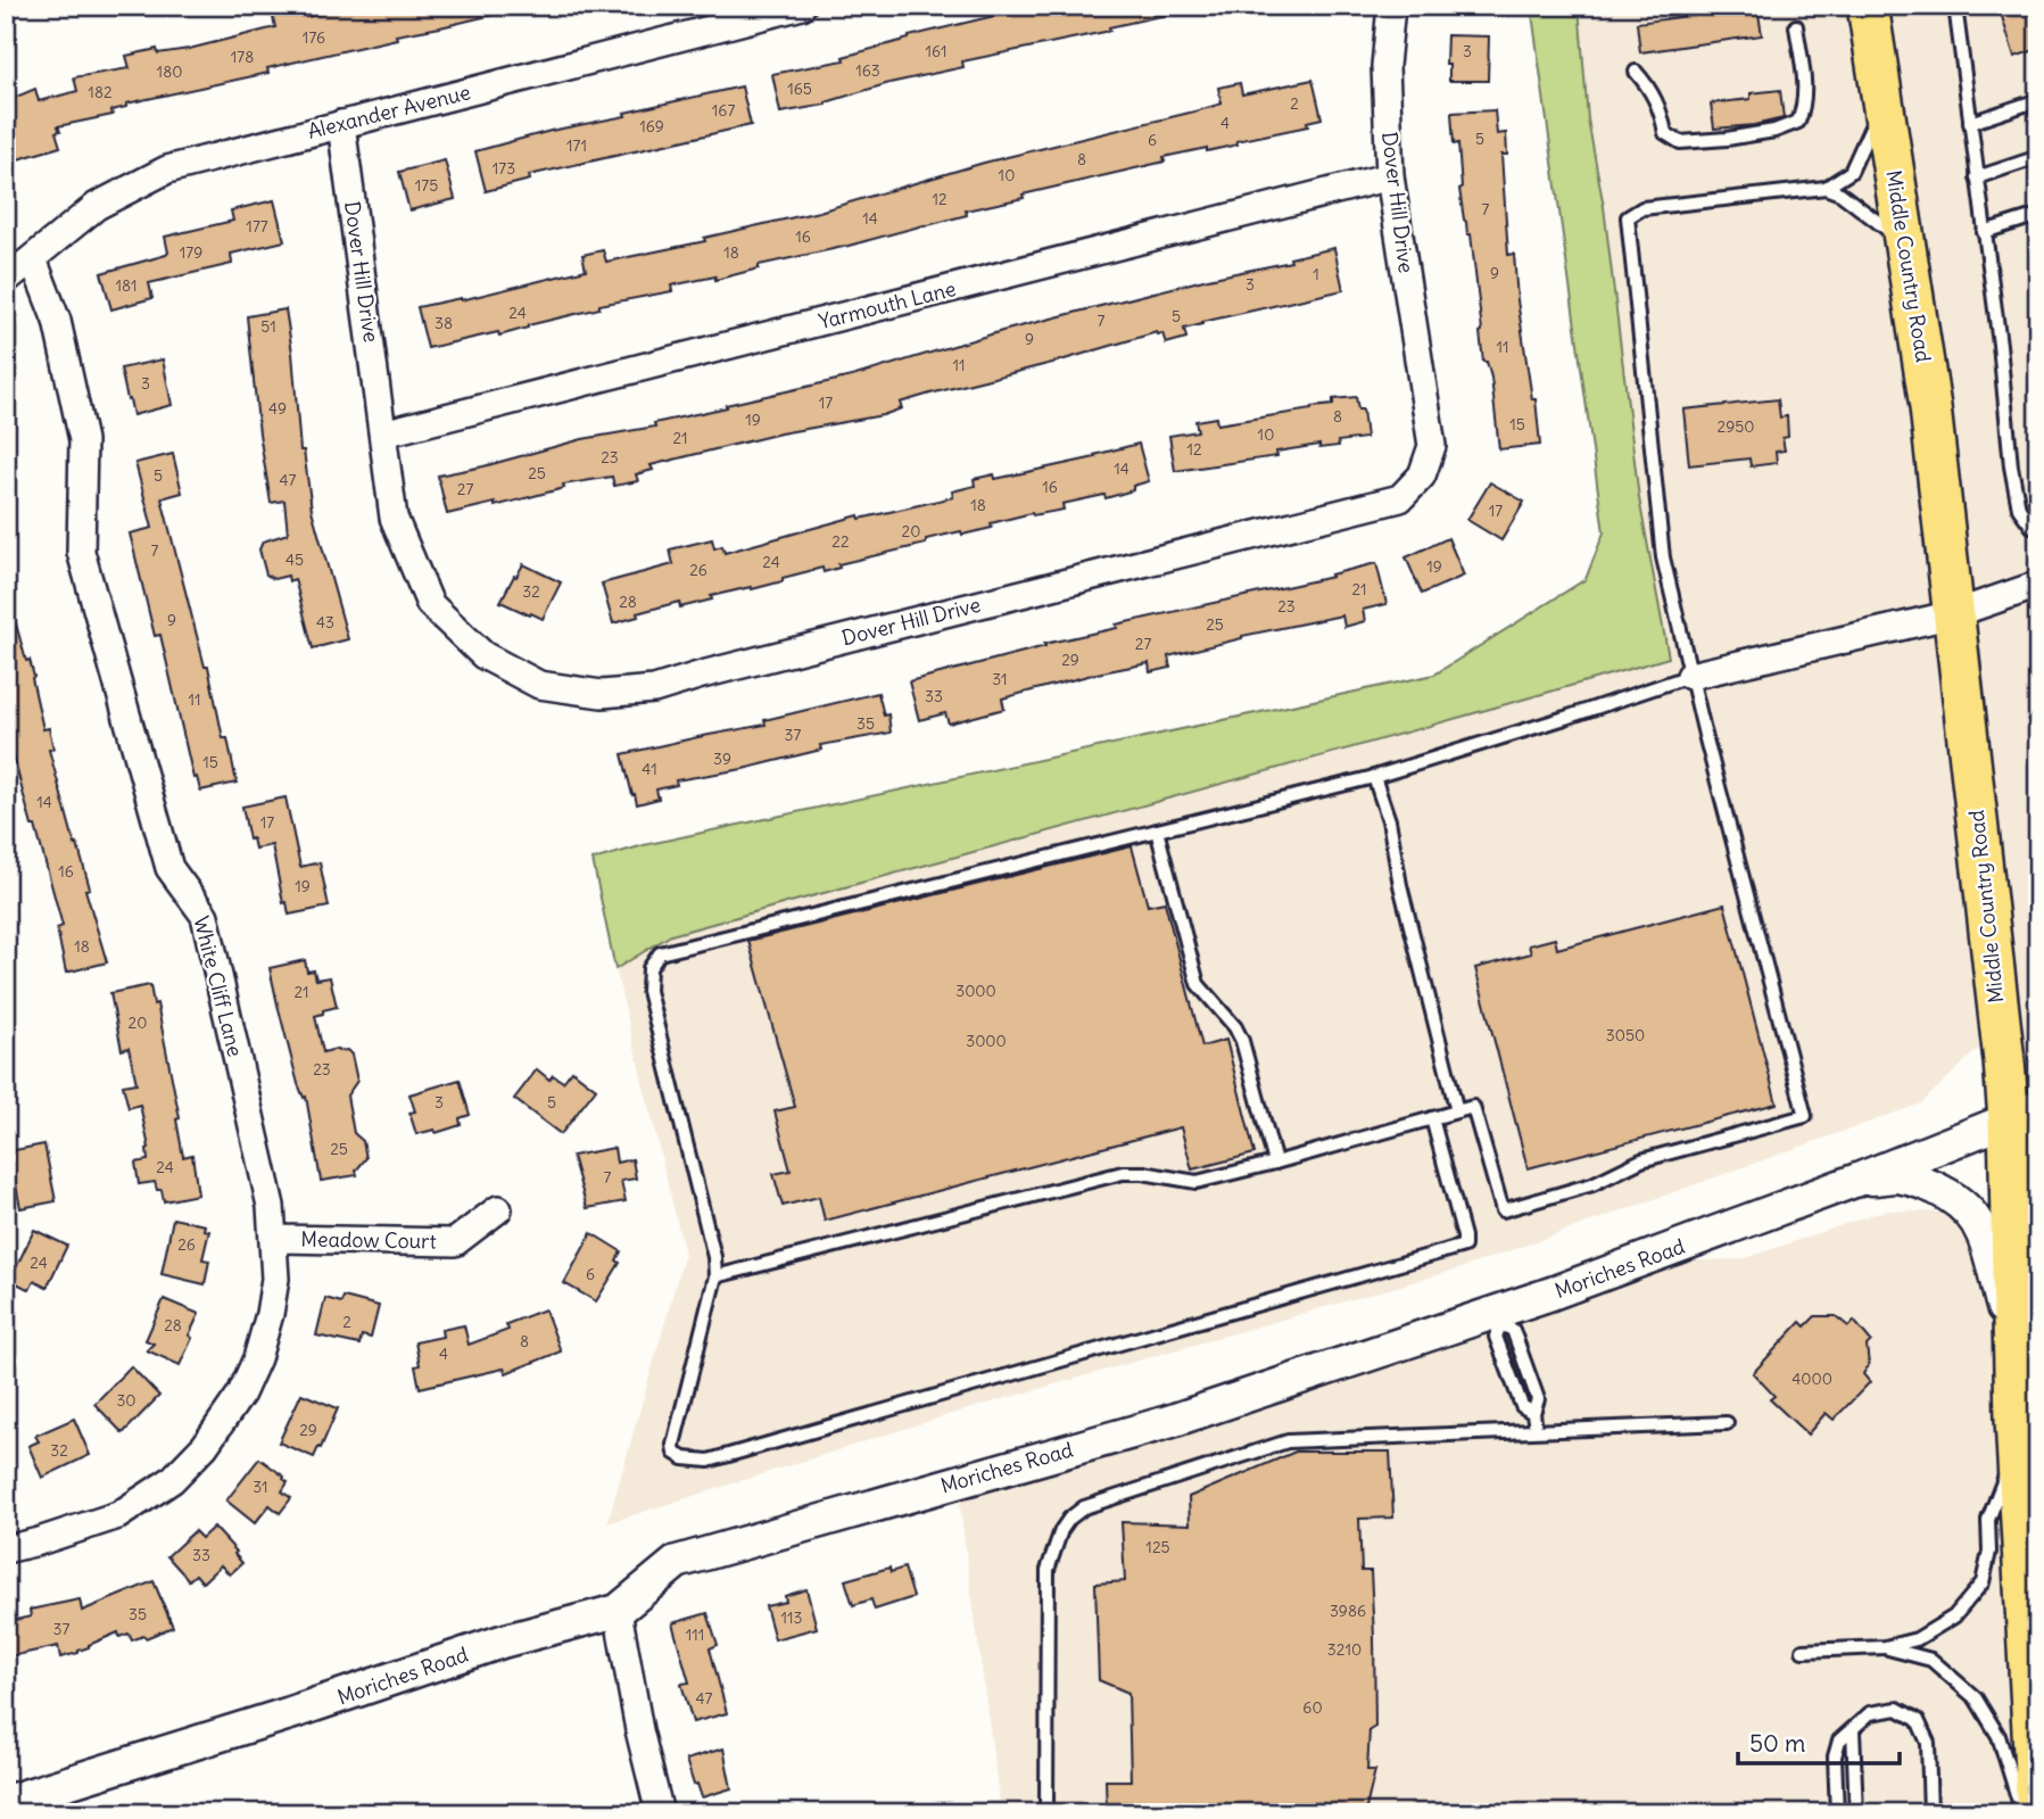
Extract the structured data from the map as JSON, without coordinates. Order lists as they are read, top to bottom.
{
  "streets": {
    "main road": ["Middle Country Road"],
    "street": [
      "Alexander Avenue",
      "Dover Hill Drive",
      "Yarmouth Lane",
      "White Cliff Lane",
      "Meadow Court",
      "Moriches Road"
    ]
  },
  "crossings": [
    ["Alexander Avenue", "Dover Hill Drive"],
    ["Alexander Avenue", "White Cliff Lane"],
    ["Dover Hill Drive", "Yarmouth Lane"],
    ["Middle Country Road", "Moriches Road"],
    ["White Cliff Lane", "Meadow Court"]
  ],
  "house_numbers": [
    "176",
    "161",
    "3",
    "178",
    "163",
    "180",
    "165",
    "182",
    "2",
    "167",
    "4",
    "169",
    "5",
    "6",
    "171",
    "8",
    "173",
    "10",
    "175",
    "12",
    "7",
    "14",
    "177",
    "16",
    "179",
    "18",
    "9",
    "1",
    "3",
    "181",
    "24",
    "5",
    "7",
    "38",
    "51",
    "9",
    "11",
    "11",
    "3",
    "17",
    "49",
    "8",
    "19",
    "15",
    "2950",
    "10",
    "21",
    "12",
    "23",
    "14",
    "25",
    "5",
    "47",
    "16",
    "27",
    "18",
    "17",
    "20",
    "22",
    "7",
    "45",
    "24",
    "19",
    "26",
    "21",
    "32",
    "28",
    "23",
    "9",
    "43",
    "25",
    "27",
    "29",
    "31",
    "33",
    "11",
    "35",
    "37",
    "39",
    "15",
    "41",
    "14",
    "17",
    "16",
    "19",
    "18",
    "3000",
    "21",
    "20",
    "3050",
    "3000",
    "23",
    "3",
    "5",
    "25",
    "24",
    "7",
    "26",
    "24",
    "6",
    "2",
    "28",
    "8",
    "4",
    "4000",
    "30",
    "29",
    "32",
    "31",
    "125",
    "33",
    "3986",
    "35",
    "113",
    "37",
    "111",
    "3210",
    "47",
    "60"
  ],
  "scale_bar": "50 m"
}
